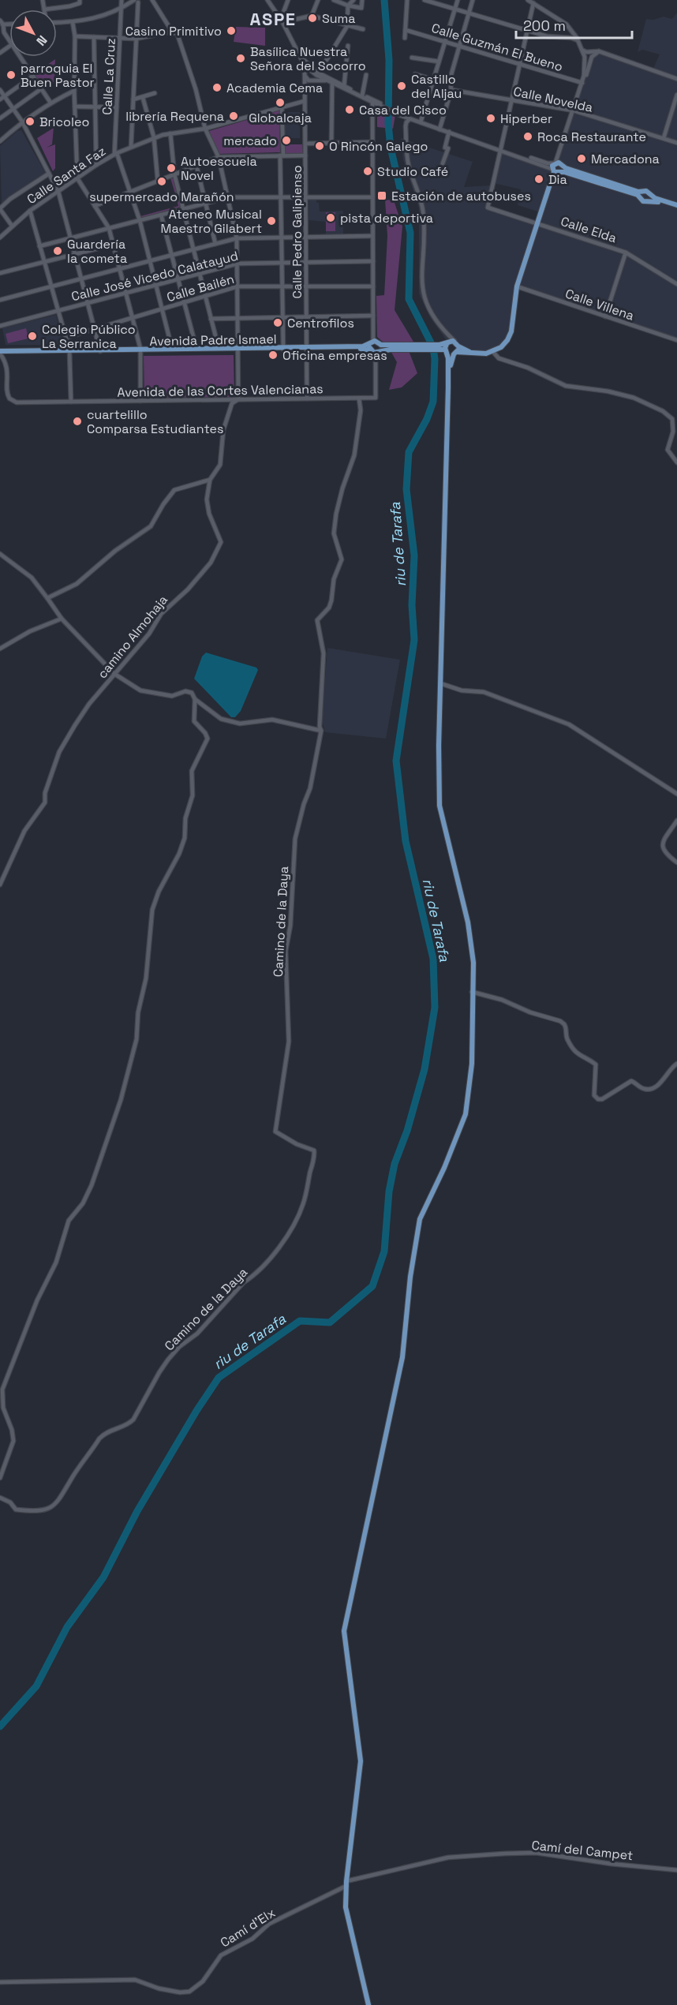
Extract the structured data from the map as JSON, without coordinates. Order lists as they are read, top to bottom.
{
  "streets": {
    "main road": ["Avenida Padre Ismael"],
    "street": [
      "Calle Guzmán El Bueno",
      "Calle La Cruz",
      "Calle Novelda",
      "Calle Santa Faz",
      "Calle Elda",
      "Calle Pedro Galipienso",
      "Calle José Vicedo Calatayud",
      "Calle Bailén",
      "Calle Villena",
      "Avenida de las Cortes Valencianas",
      "camino Almohaja",
      "Camino de la Daya",
      "Camí del Campet",
      "Camí d'Elx"
    ]
  },
  "crossings": [
    ["Calle La Cruz", "Calle Santa Faz"],
    ["Calle Santa Faz", "Calle Pedro Galipienso"],
    ["Calle Pedro Galipienso", "Calle José Vicedo Calatayud"],
    ["Calle Pedro Galipienso", "Calle Bailén"],
    ["Calle Pedro Galipienso", "Avenida Padre Ismael"],
    ["Calle Pedro Galipienso", "Avenida de las Cortes Valencianas"],
    ["Avenida Padre Ismael", "Avenida de las Cortes Valencianas"],
    ["Avenida de las Cortes Valencianas", "camino Almohaja"],
    ["Avenida de las Cortes Valencianas", "Camino de la Daya"],
    ["Camí del Campet", "Camí d'Elx"]
  ],
  "districts": ["ASPE"],
  "water": ["riu de Tarafa"],
  "places": {
    "other": [
      "Suma",
      "Casino Primitivo",
      "Basílica Nuestra Señora del Socorro",
      "parroquia El Buen Pastor",
      "Castillo del Aljau",
      "Academia Cema",
      "Globalcaja",
      "Casa del Cisco",
      "librería Requena",
      "Hiperber",
      "Bricoleo",
      "Roca Restaurante",
      "mercado",
      "O Rincón Galego",
      "Mercadona",
      "Autoescuela Novel",
      "Studio Café",
      "Dia",
      "supermercado Marañón",
      "pista deportiva",
      "Ateneo Musical Maestro Gilabert",
      "Guardería la cometa",
      "Centrofilos",
      "Colegio Público La Serranica",
      "Oficina empresas",
      "cuartelillo Comparsa Estudiantes"
    ],
    "transit": ["Estación de autobuses"]
  },
  "scale_bar": "200 m",
  "north": "bottom right"
}
